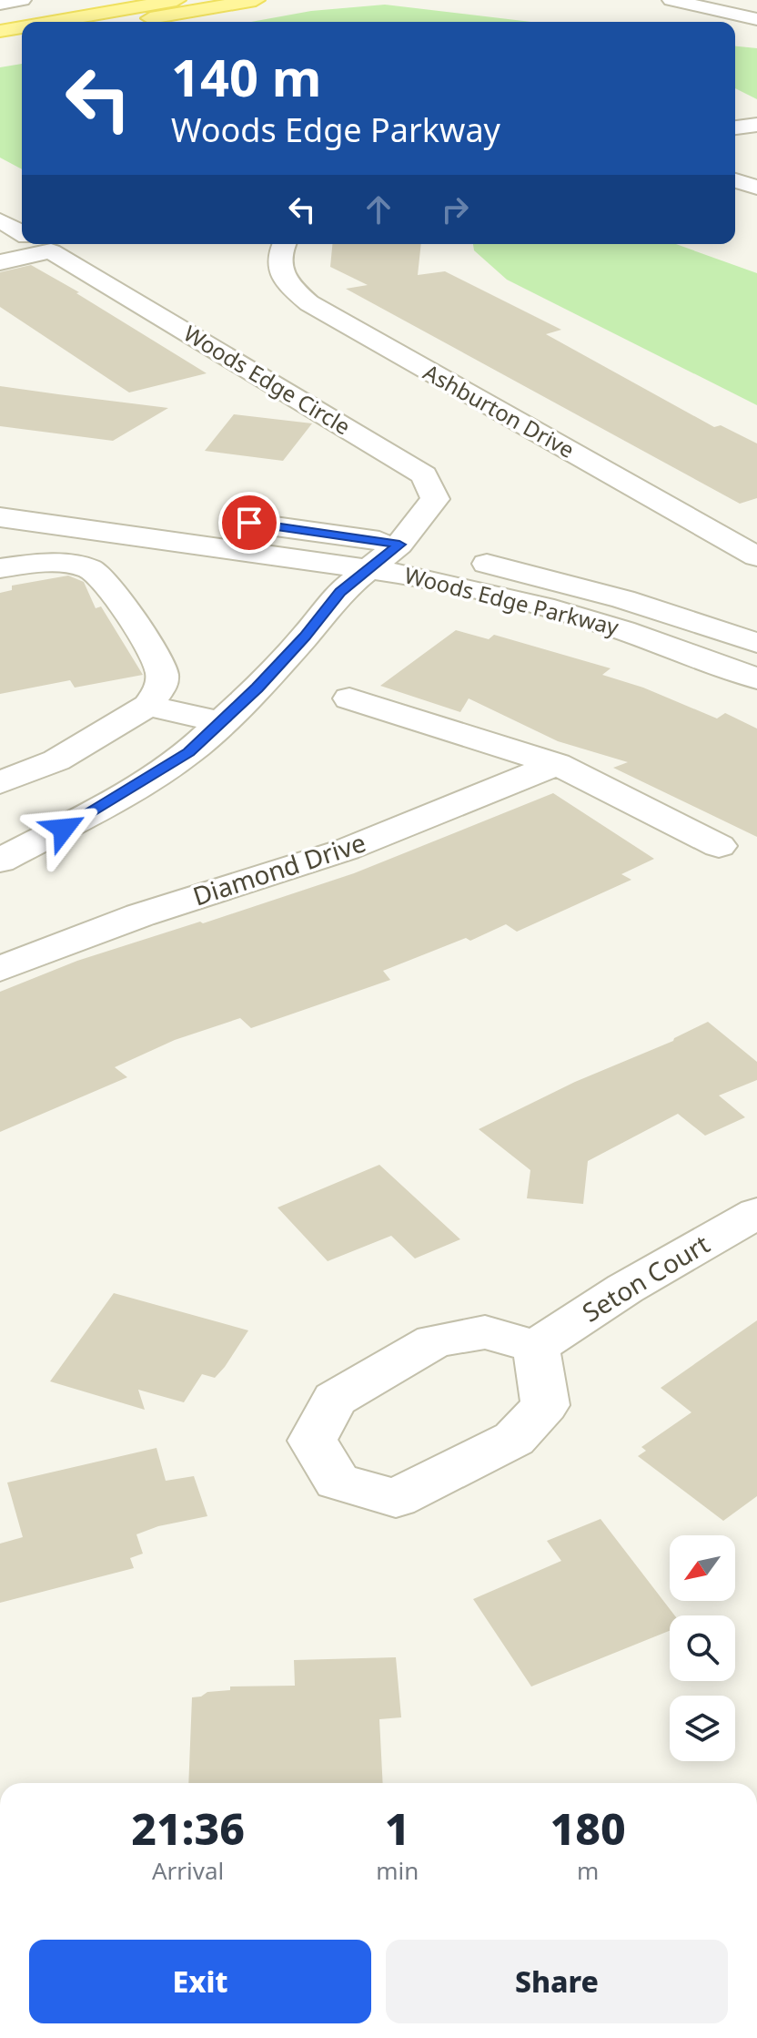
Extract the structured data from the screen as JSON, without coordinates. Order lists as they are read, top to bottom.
{
  "streets": {
    "street": [
      "Woods Edge Circle",
      "Ashburton Drive",
      "Woods Edge Parkway",
      "Diamond Drive",
      "Seton Court"
    ]
  },
  "crossings": [
    ["Woods Edge Circle", "Woods Edge Parkway"]
  ],
  "north": "bottom left",
  "page": {
    "turn": ["140 m", "Woods Edge Parkway"],
    "eta": [
      "21:36",
      "Arrival",
      "1",
      "min",
      "180",
      "m"
    ],
    "buttons": ["Exit", "Share"]
  }
}
